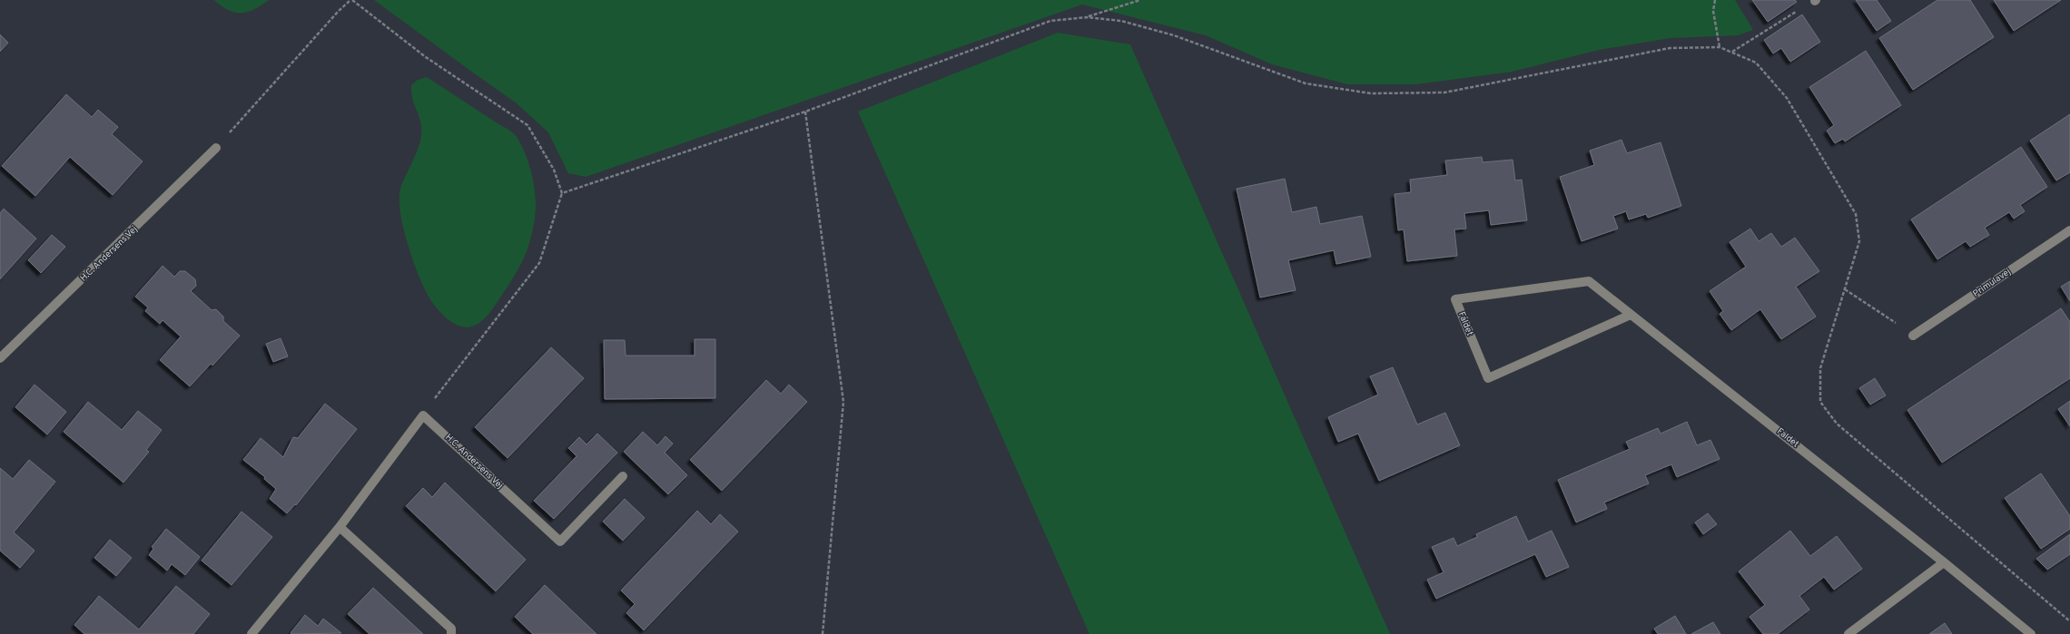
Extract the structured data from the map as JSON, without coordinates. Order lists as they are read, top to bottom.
{
  "streets": {
    "street": ["H.C. Andersens Vej", "Primulavej", "Faldet"]
  }
}
